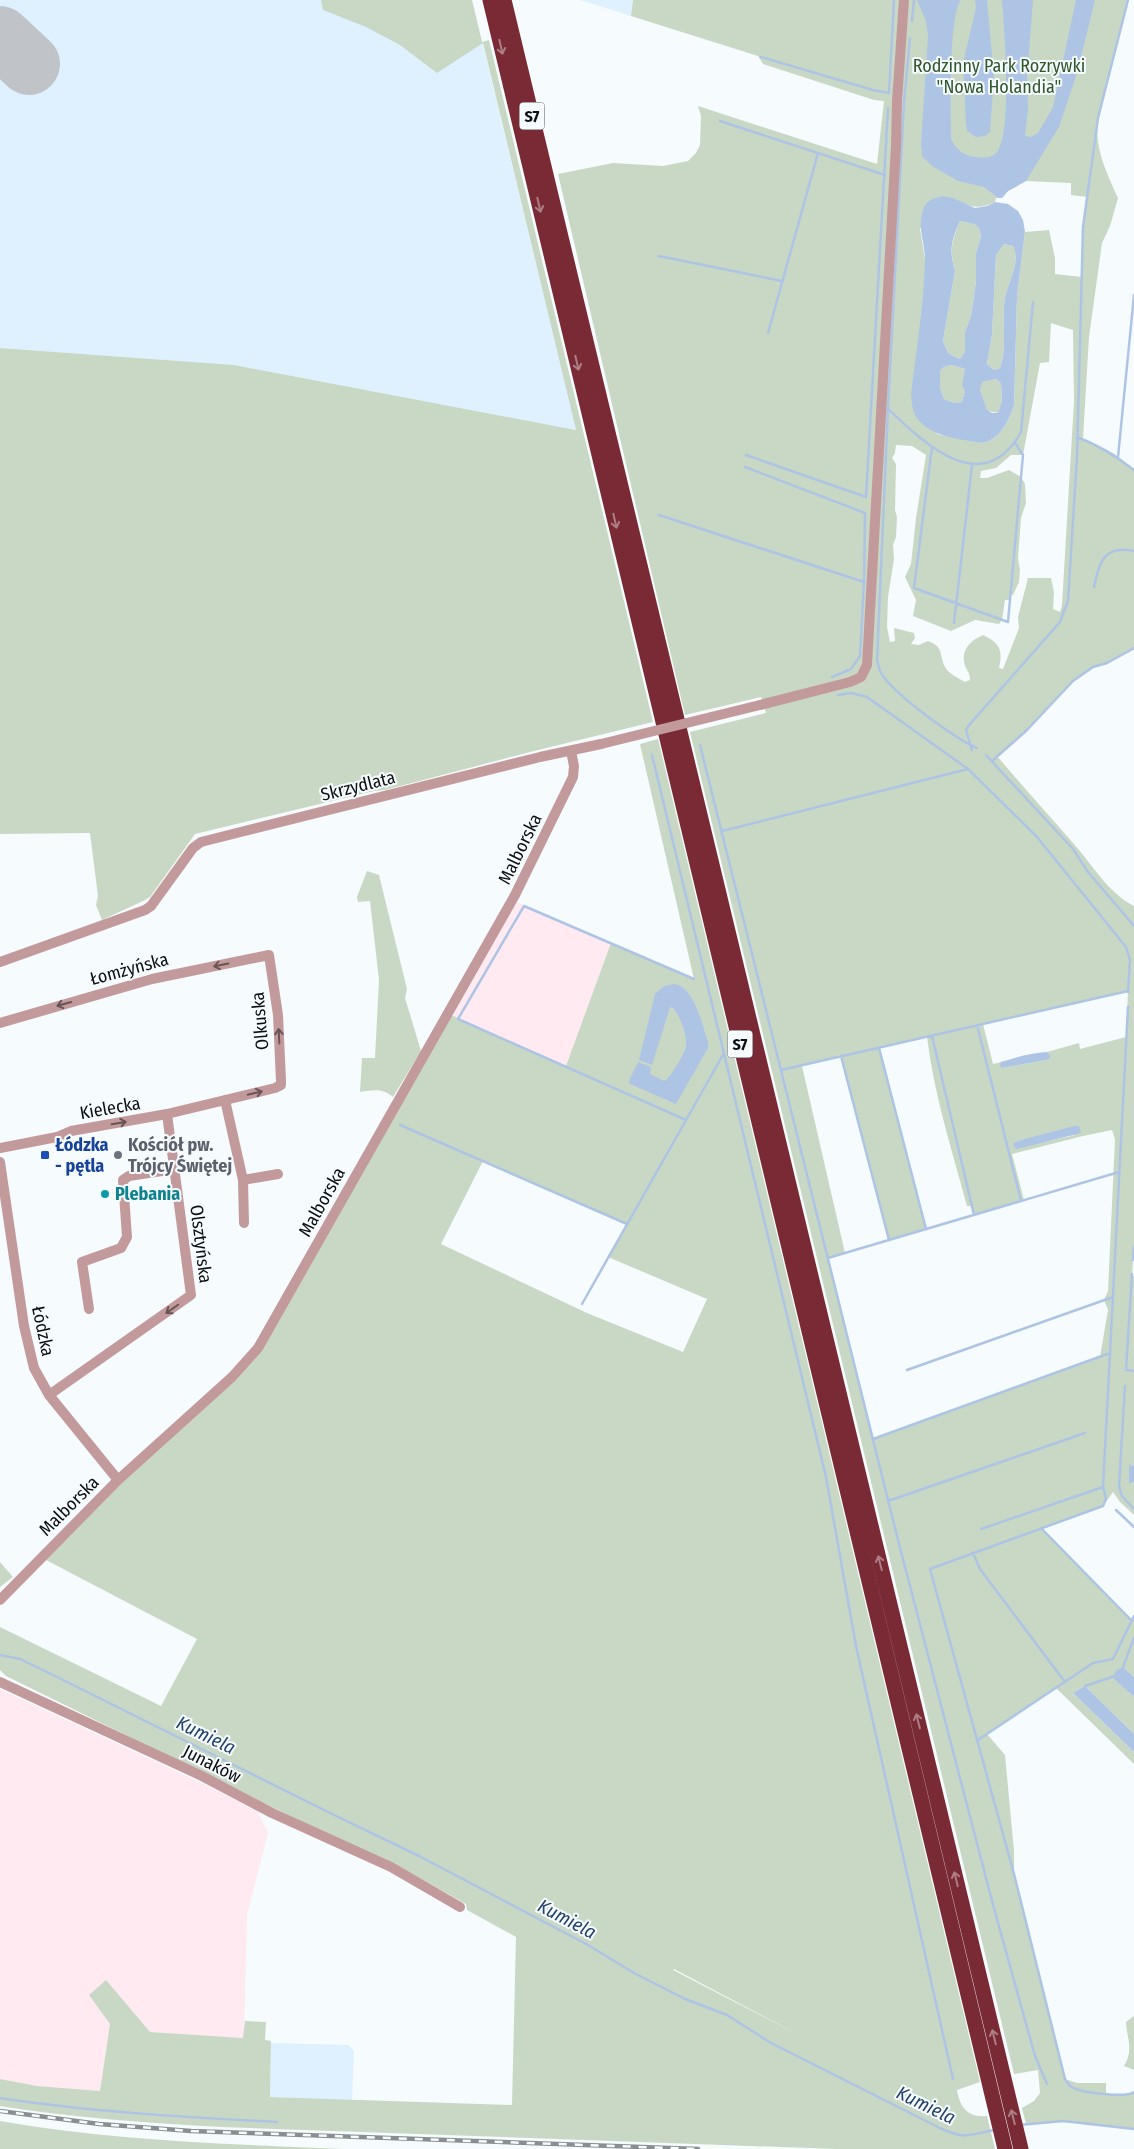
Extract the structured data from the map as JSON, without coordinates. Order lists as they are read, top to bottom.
{
  "streets": {
    "highway": ["S7"],
    "street": [
      "Skrzydlata",
      "Malborska",
      "Łomżyńska",
      "Olkuska",
      "Kielecka",
      "Olsztyńska",
      "Łódzka",
      "Junaków"
    ]
  },
  "crossings": [
    ["Skrzydlata", "Malborska"],
    ["Malborska", "Łódzka"],
    ["Łomżyńska", "Olkuska"],
    ["Olkuska", "Kielecka"],
    ["Kielecka", "Olsztyńska"],
    ["Olsztyńska", "Łódzka"]
  ],
  "one_way": [
    "Łomżyńska",
    "Olkuska",
    "Kielecka",
    "Olsztyńska"
  ],
  "water": ["Kumiela"],
  "parks": ["Rodzinny Park Rozrywki \"Nowa Holandia\""],
  "places": {
    "transit": ["Łódzka - pętla"],
    "other": ["Kościół pw. Trójcy Świętej", "Plebania"]
  }
}
